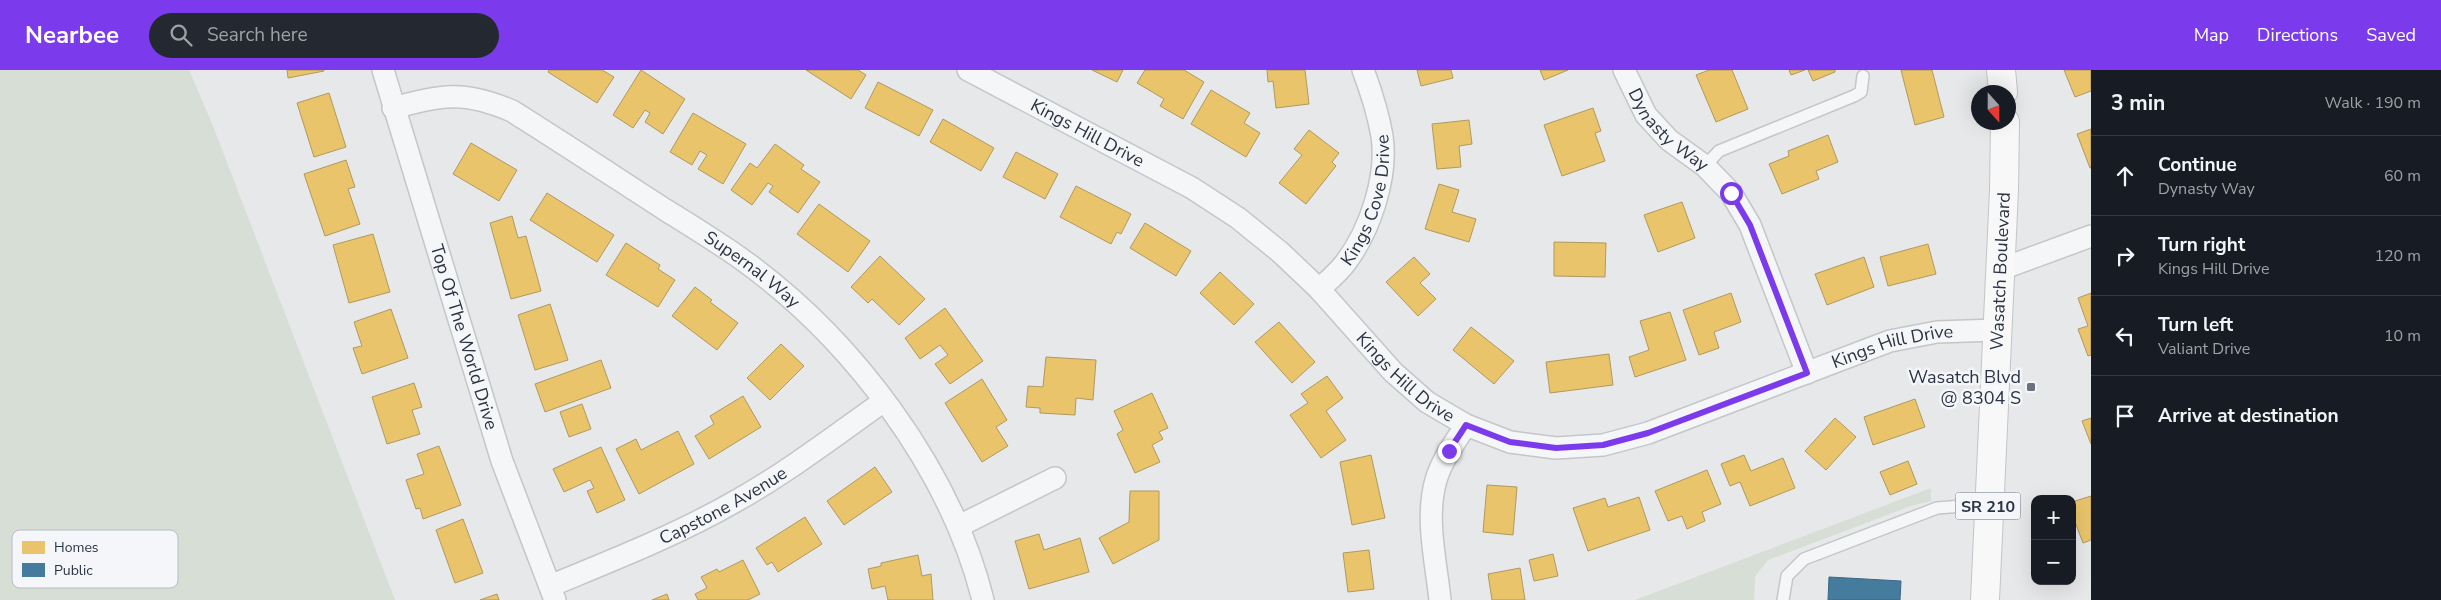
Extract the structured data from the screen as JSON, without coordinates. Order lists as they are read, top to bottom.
{
  "streets": {
    "main road": ["Wasatch Boulevard", "SR 210"],
    "street": [
      "Dynasty Way",
      "Kings Hill Drive",
      "Kings Cove Drive",
      "Supernal Way",
      "Top Of The World Drive",
      "Capstone Avenue"
    ]
  },
  "crossings": [
    ["Dynasty Way", "Kings Hill Drive"],
    ["Kings Hill Drive", "Kings Cove Drive"],
    ["Kings Hill Drive", "Wasatch Boulevard"],
    ["Supernal Way", "Top Of The World Drive"],
    ["Supernal Way", "Capstone Avenue"],
    ["Top Of The World Drive", "Capstone Avenue"]
  ],
  "places": {
    "transit": ["Wasatch Blvd @ 8304 S"]
  },
  "legend": ["Homes", "Public"],
  "north": "bottom",
  "page": {
    "header": "Nearbee",
    "search": "Search here",
    "nav": ["Map", "Directions", "Saved"],
    "heading": ["3 min", "Walk · 190 m"],
    "list": [
      ["Continue", "Dynasty Way", "60 m"],
      ["Turn right", "Kings Hill Drive", "120 m"],
      ["Turn left", "Valiant Drive", "10 m"],
      "Arrive at destination"
    ],
    "map_buttons": ["+", "−"]
  }
}
